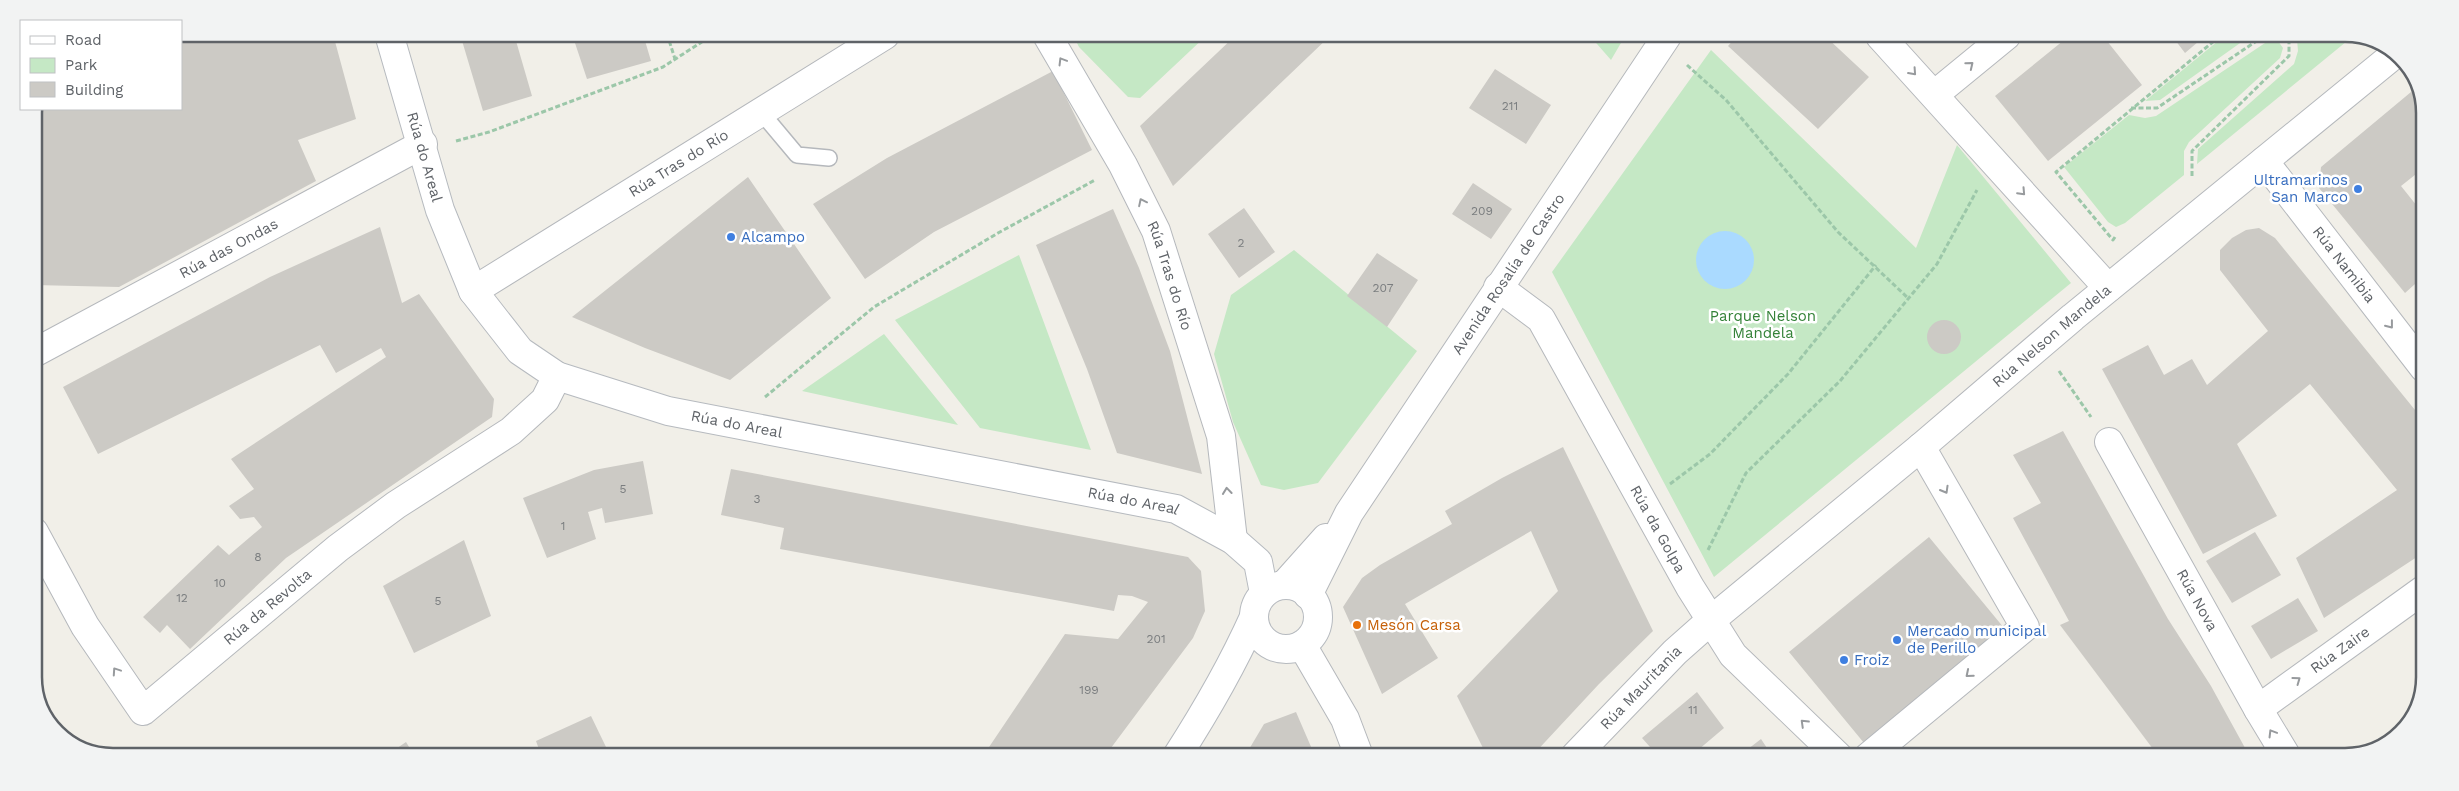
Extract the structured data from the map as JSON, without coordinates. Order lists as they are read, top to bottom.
{
  "streets": {
    "street": [
      "Rúa do Areal",
      "Rúa Tras do Río",
      "Rúa das Ondas",
      "Rúa Namibia",
      "Avenida Rosalía de Castro",
      "Rúa Nelson Mandela",
      "Rúa da Golpa",
      "Rúa Nova",
      "Rúa da Revolta",
      "Rúa Zaire",
      "Rúa Mauritania"
    ]
  },
  "crossings": [
    ["Rúa do Areal", "Rúa Tras do Río"],
    ["Rúa do Areal", "Rúa das Ondas"],
    ["Rúa do Areal", "Avenida Rosalía de Castro"],
    ["Rúa do Areal", "Rúa da Revolta"],
    ["Rúa Namibia", "Rúa Nelson Mandela"],
    ["Avenida Rosalía de Castro", "Rúa da Golpa"],
    ["Rúa Nelson Mandela", "Rúa da Golpa"],
    ["Rúa Nelson Mandela", "Rúa Mauritania"],
    ["Rúa da Golpa", "Rúa Mauritania"],
    ["Rúa Nova", "Rúa Zaire"]
  ],
  "one_way": ["Rúa Tras do Río", "Rúa Namibia", "Rúa Zaire"],
  "parks": ["Parque Nelson Mandela"],
  "places": [
    "Ultramarinos San Marco",
    "Alcampo",
    "Mesón Carsa",
    "Mercado municipal de Perillo",
    "Froiz"
  ],
  "house_numbers": [
    "211",
    "209",
    "2",
    "207",
    "5",
    "3",
    "1",
    "8",
    "10",
    "12",
    "5",
    "201",
    "199",
    "11"
  ],
  "legend": ["Road", "Park", "Building"]
}
